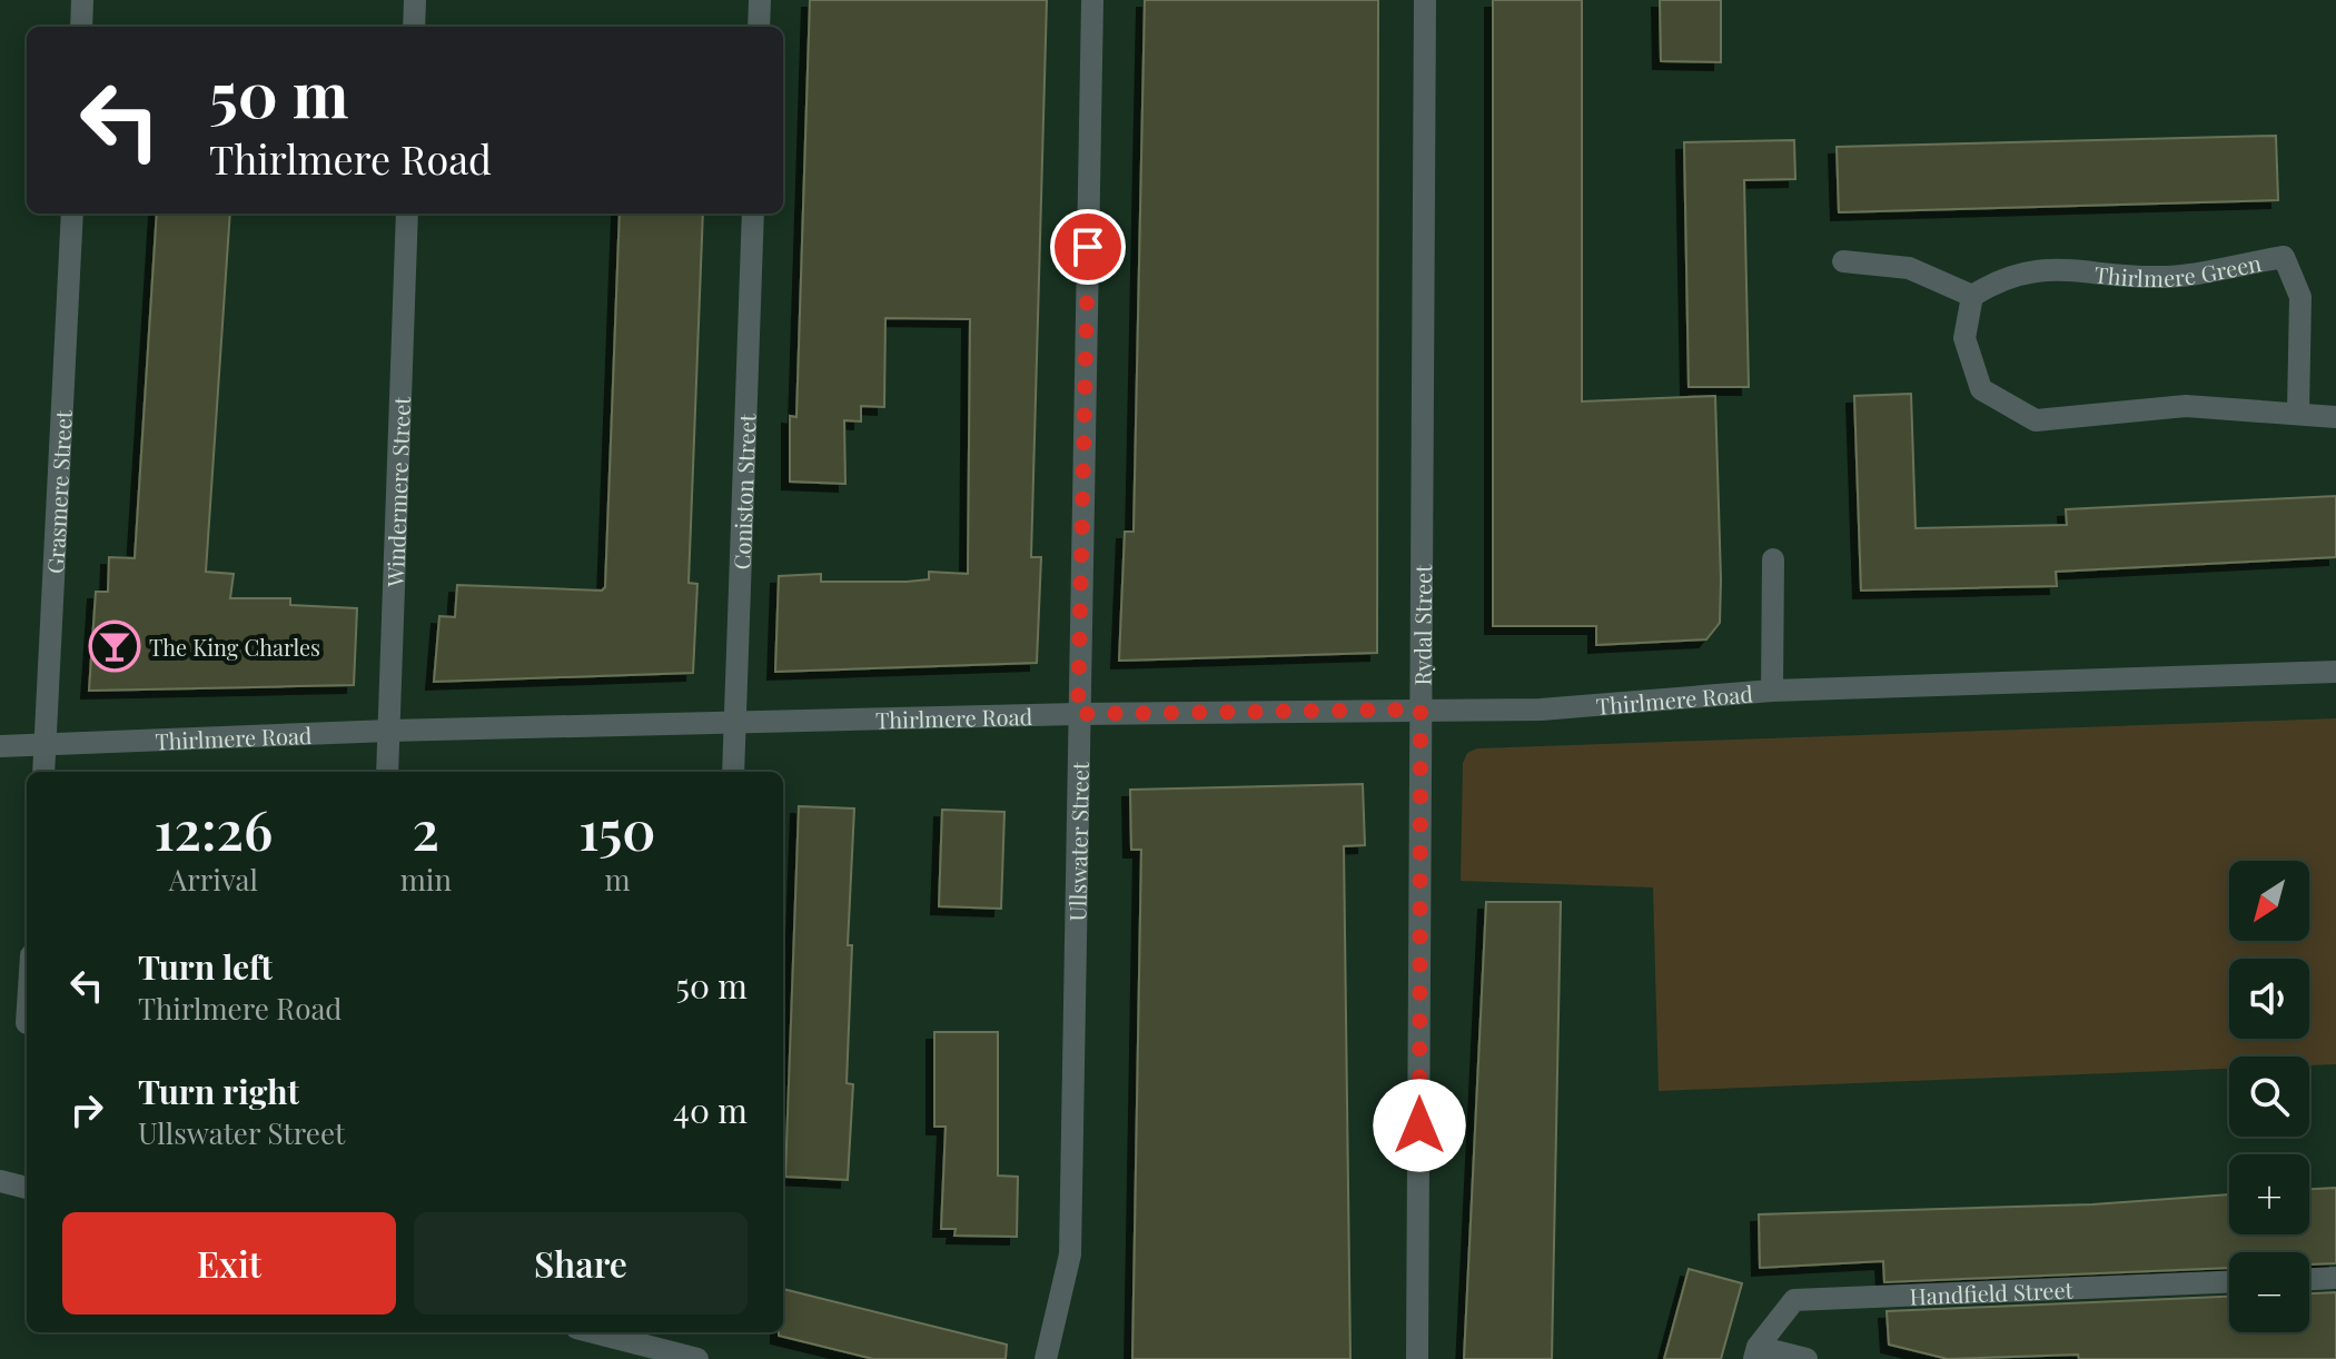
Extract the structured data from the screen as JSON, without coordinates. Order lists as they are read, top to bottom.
{
  "streets": {
    "street": [
      "Thirlmere Green",
      "Grasmere Street",
      "Windermere Street",
      "Coniston Street",
      "Rydal Street",
      "Thirlmere Road",
      "Ullswater Street",
      "Handfield Street"
    ]
  },
  "crossings": [
    ["Grasmere Street", "Thirlmere Road"],
    ["Windermere Street", "Thirlmere Road"],
    ["Coniston Street", "Thirlmere Road"],
    ["Rydal Street", "Thirlmere Road"],
    ["Thirlmere Road", "Ullswater Street"]
  ],
  "places": {
    "bar": ["The King Charles"]
  },
  "north": "bottom left",
  "page": {
    "turn": ["50 m", "Thirlmere Road"],
    "eta": [
      "12:26",
      "Arrival",
      "2",
      "min",
      "150",
      "m"
    ],
    "map_buttons": ["+", "−"],
    "list": [
      {
        "name": "Turn left",
        "note": "Thirlmere Road",
        "value": "50 m"
      },
      {
        "name": "Turn right",
        "note": "Ullswater Street",
        "value": "40 m"
      }
    ],
    "buttons": ["Exit", "Share"]
  }
}
